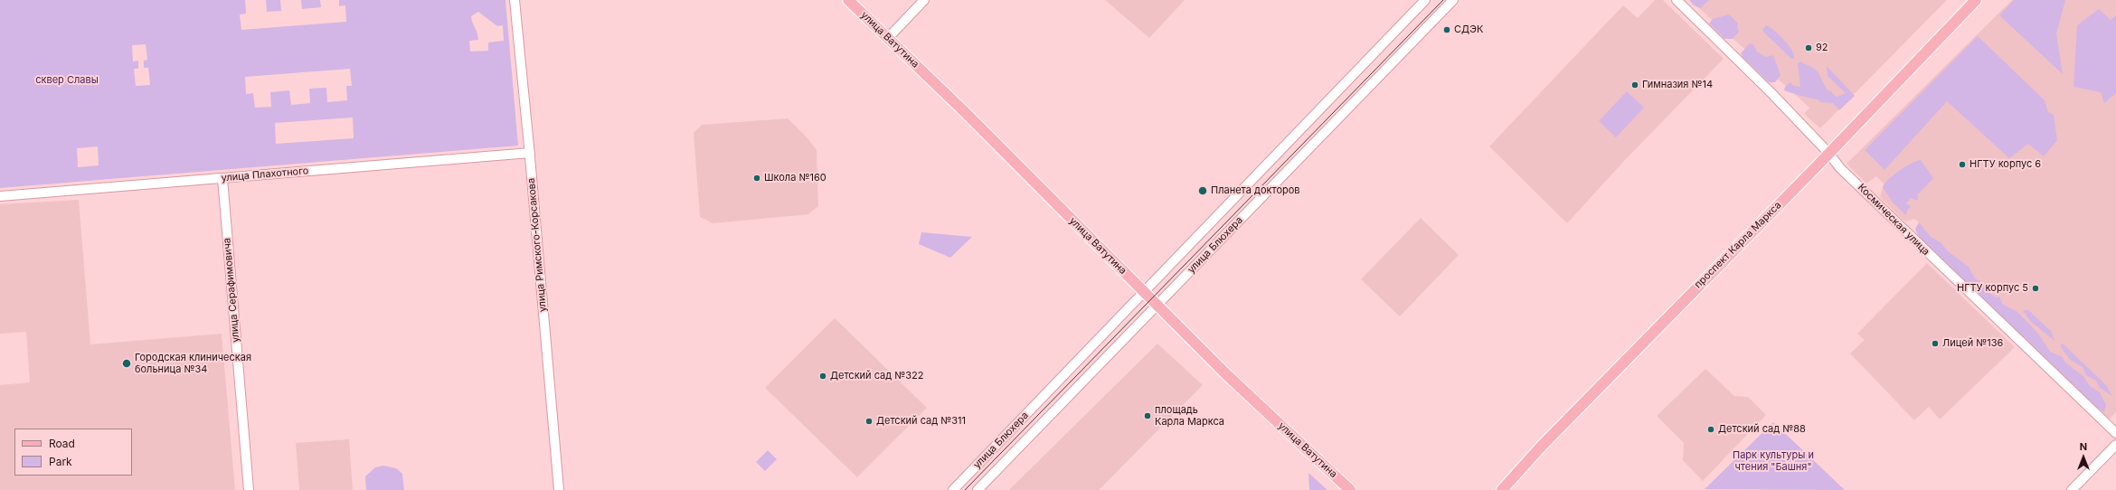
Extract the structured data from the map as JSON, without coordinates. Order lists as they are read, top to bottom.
{
  "streets": {
    "main road": ["улица Ватутина", "проспект Карла Маркса"],
    "street": [
      "улица Плахотного",
      "Космическая улица",
      "улица Римского-Корсакова",
      "улица Блюхера",
      "улица Серафимовича"
    ]
  },
  "crossings": [
    ["улица Ватутина", "улица Блюхера"],
    ["улица Плахотного", "улица Римского-Корсакова"],
    ["улица Плахотного", "улица Серафимовича"],
    ["Космическая улица", "проспект Карла Маркса"]
  ],
  "parks": ["сквер Славы", "Парк культуры и чтения \"Башня\""],
  "places": [
    "СДЭК",
    "92",
    "Гимназия №14",
    "НГТУ корпус 6",
    "Школа №160",
    "Планета докторов",
    "НГТУ корпус 5",
    "Лицей №136",
    "Городская клиническая больница №34",
    "Детский сад №322",
    "площадь Карла Маркса",
    "Детский сад №311",
    "Детский сад №88"
  ],
  "legend": ["Road", "Park"],
  "north": "top"
}
